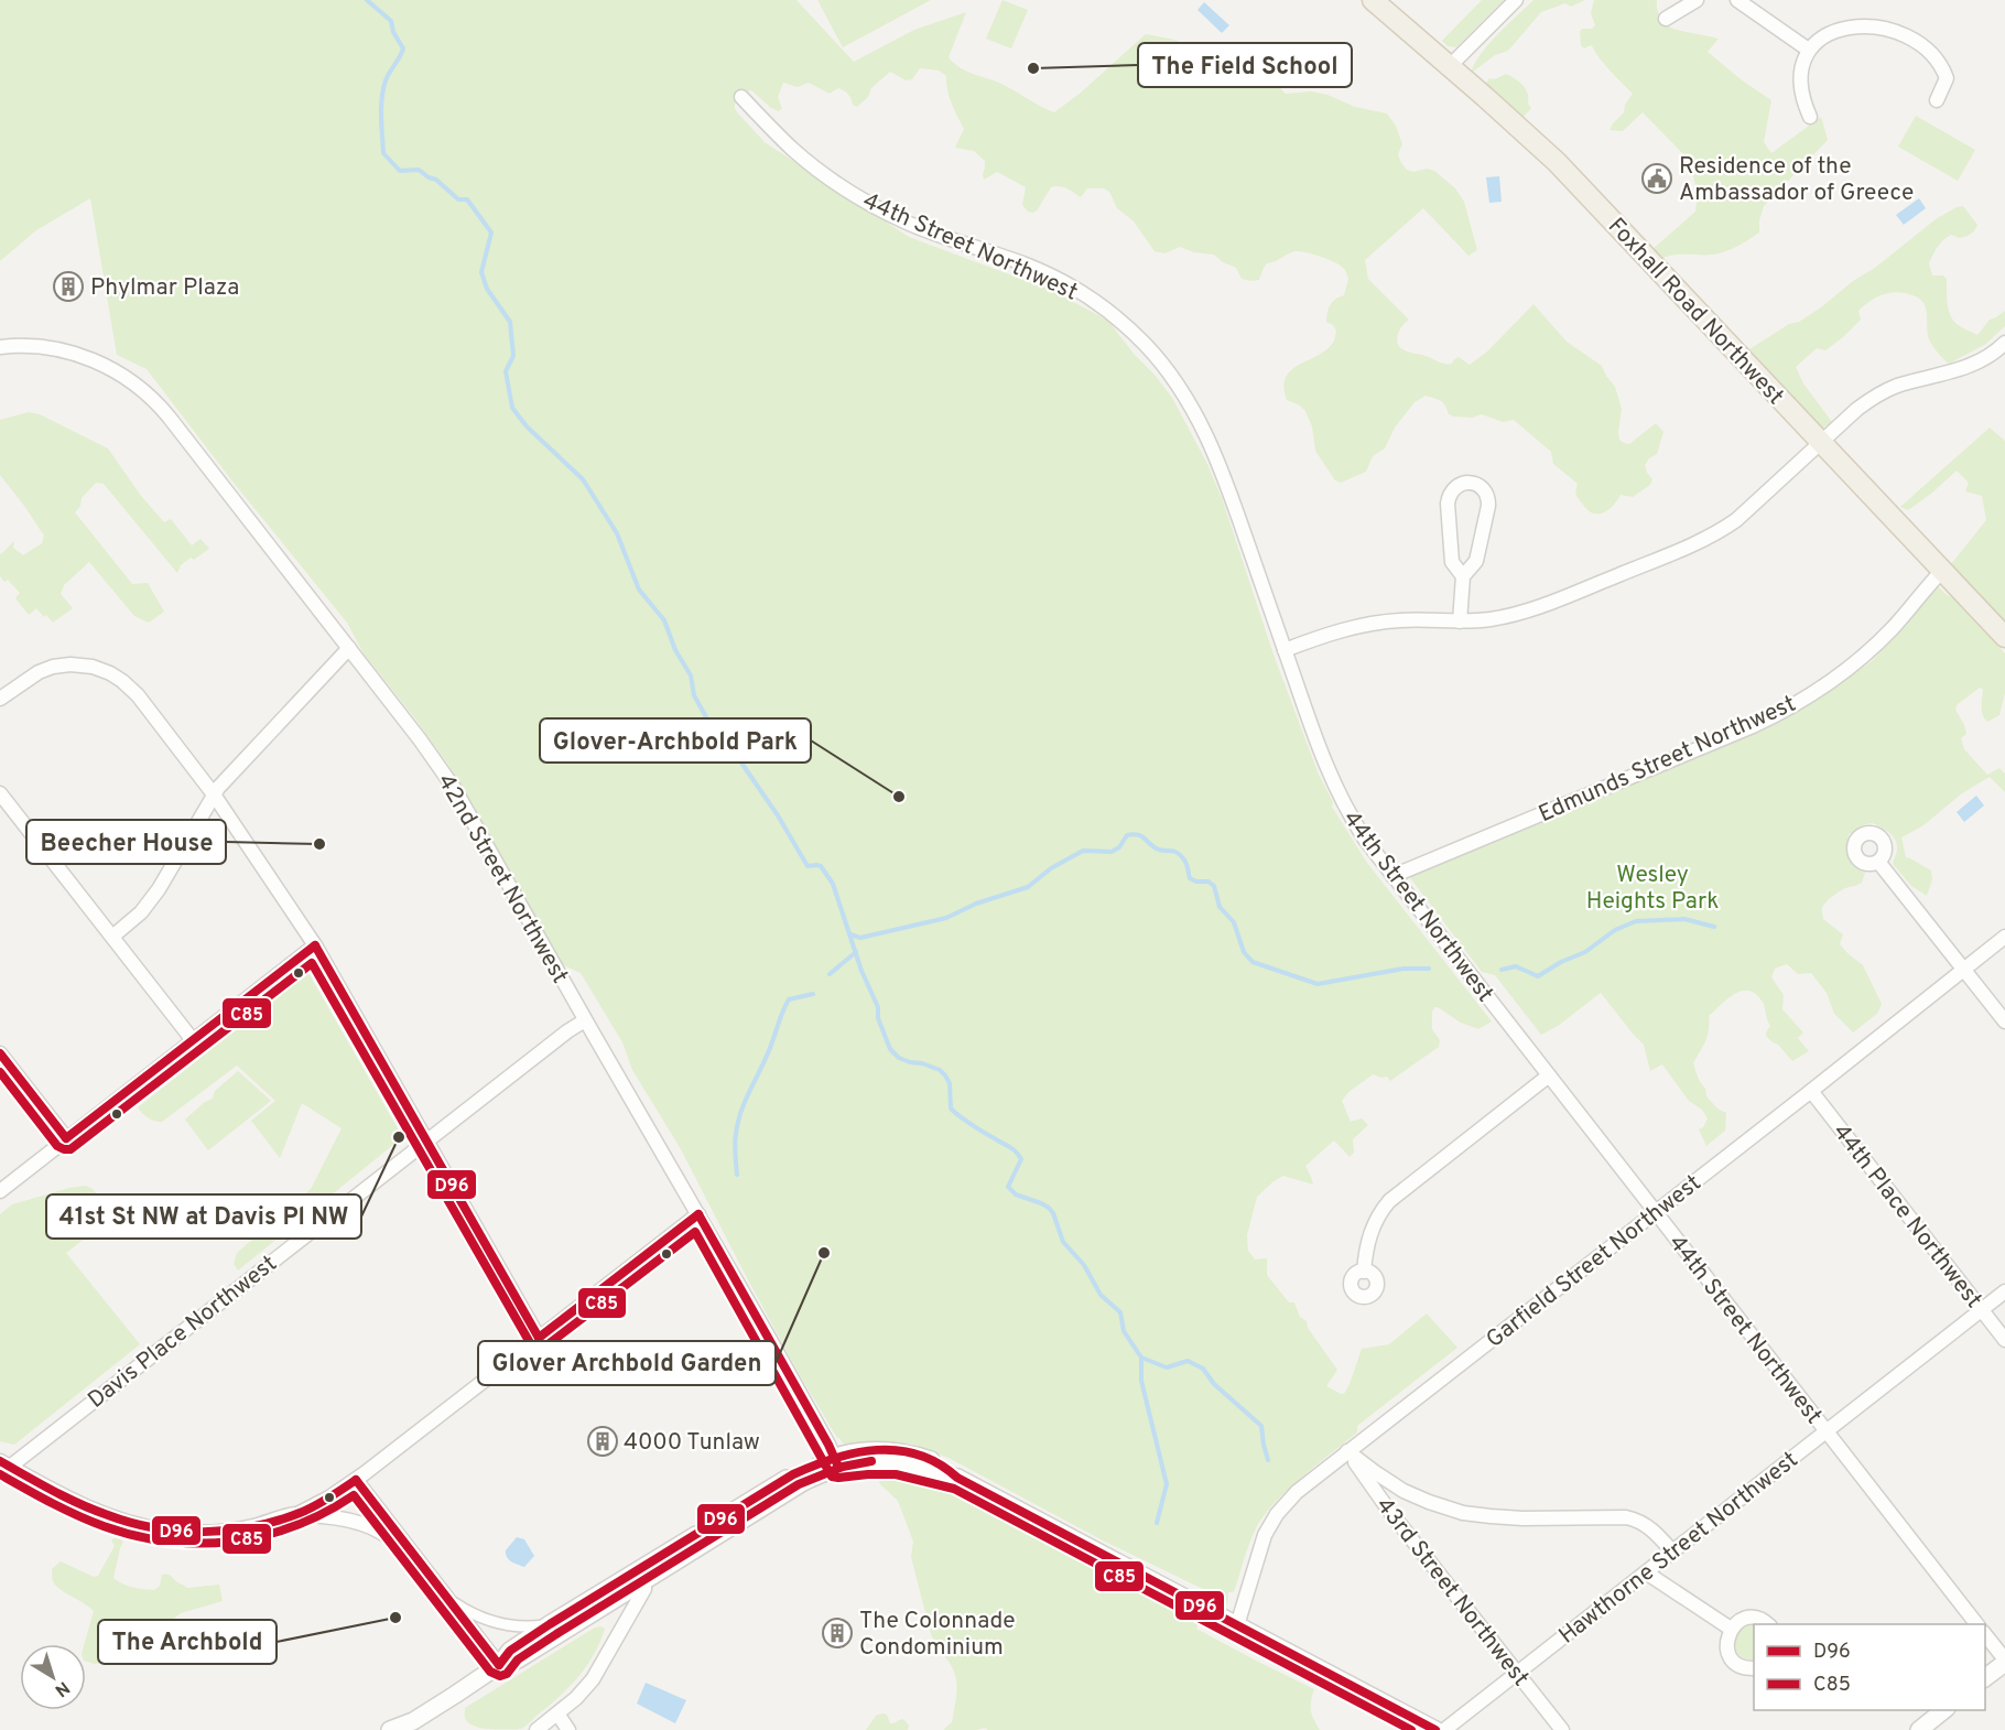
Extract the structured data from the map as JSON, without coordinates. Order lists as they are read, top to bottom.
{
  "streets": {
    "main road": ["Foxhall Road Northwest"],
    "street": [
      "44th Street Northwest",
      "Edmunds Street Northwest",
      "42nd Street Northwest",
      "44th Place Northwest",
      "Garfield Street Northwest",
      "Davis Place Northwest",
      "Hawthorne Street Northwest",
      "43rd Street Northwest"
    ]
  },
  "crossings": [
    ["44th Street Northwest", "Edmunds Street Northwest"],
    ["44th Street Northwest", "Garfield Street Northwest"],
    ["44th Street Northwest", "Hawthorne Street Northwest"],
    ["Foxhall Road Northwest", "Edmunds Street Northwest"],
    ["42nd Street Northwest", "Davis Place Northwest"],
    ["44th Place Northwest", "Garfield Street Northwest"],
    ["44th Place Northwest", "Hawthorne Street Northwest"],
    ["Garfield Street Northwest", "43rd Street Northwest"],
    ["Hawthorne Street Northwest", "43rd Street Northwest"]
  ],
  "parks": ["Wesley Heights Park"],
  "places": {
    "other": [
      "The Field School",
      "Glover-Archbold Park",
      "Beecher House",
      "41st St NW at Davis Pl NW",
      "Glover Archbold Garden",
      "The Archbold"
    ],
    "public building": ["Residence of the Ambassador of Greece"],
    "building": ["Phylmar Plaza", "4000 Tunlaw", "The Colonnade Condominium"]
  },
  "lines": ["transit line D96", "transit line C85"],
  "legend": ["D96", "C85"],
  "north": "bottom right"
}
